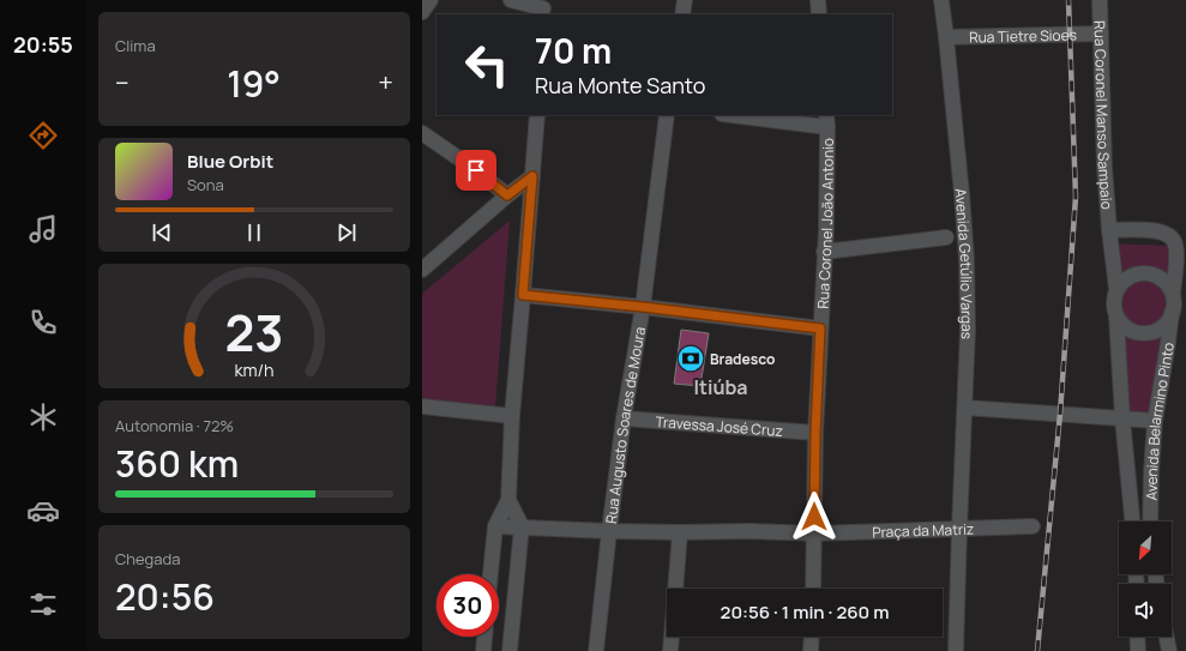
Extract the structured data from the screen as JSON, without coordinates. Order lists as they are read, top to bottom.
{
  "streets": {
    "street": [
      "Rua Tietre Sioes",
      "Rua Coronel Manso Sampaio",
      "Rua Coronel João Antonio",
      "Avenida Getúlio Vargas",
      "Avenida Belarmino Pinto",
      "Rua Augusto Soares de Moura",
      "Travessa José Cruz",
      "Praça da Matriz"
    ]
  },
  "crossings": [
    ["Rua Tietre Sioes", "Rua Coronel Manso Sampaio"],
    ["Rua Tietre Sioes", "Avenida Getúlio Vargas"],
    ["Rua Coronel Manso Sampaio", "Avenida Belarmino Pinto"],
    ["Rua Coronel João Antonio", "Travessa José Cruz"],
    ["Rua Coronel João Antonio", "Praça da Matriz"],
    ["Avenida Getúlio Vargas", "Praça da Matriz"],
    ["Rua Augusto Soares de Moura", "Travessa José Cruz"],
    ["Rua Augusto Soares de Moura", "Praça da Matriz"]
  ],
  "districts": ["Itiúba"],
  "places": {
    "bank": ["Bradesco"]
  },
  "north": "bottom left",
  "page": {
    "tabs": "20:55",
    "tile": [
      "Clima",
      ["Autonomia · 72%", "360 km"],
      ["Chegada", "20:56"]
    ],
    "turn": ["70 m", "Rua Monte Santo"],
    "heat": ["−", "19°", "+"],
    "song": ["Blue Orbit", "Sona"],
    "limit": "30",
    "trip": "20:56 · 1 min · 260 m",
    "gauge": ["23", "km/h"]
  }
}
